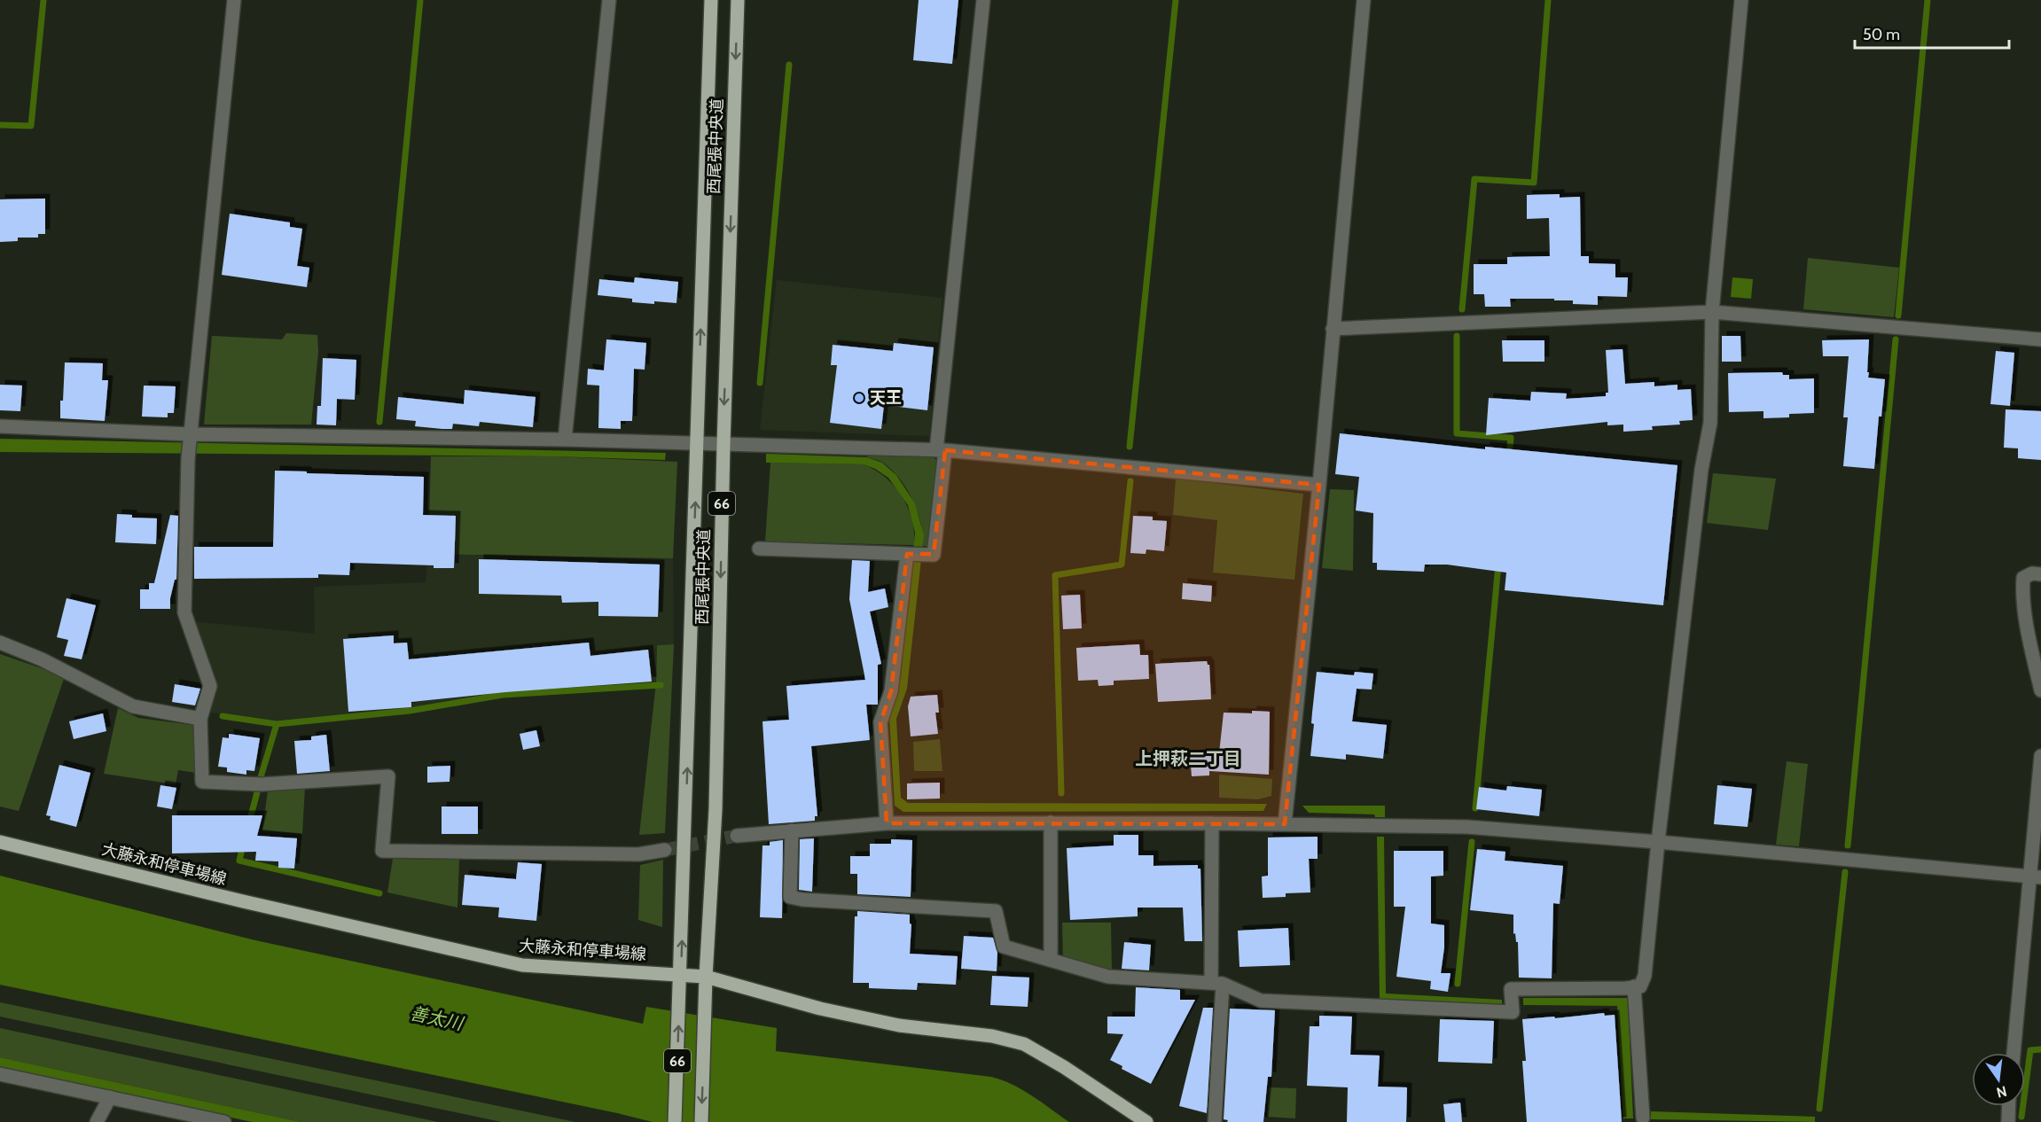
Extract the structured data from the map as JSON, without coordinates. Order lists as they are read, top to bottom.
{
  "streets": {
    "main road": ["西尾張中央道", "66", "大藤永和停車場線"]
  },
  "crossings": [
    ["西尾張中央道", "大藤永和停車場線"]
  ],
  "districts": ["上押萩二丁目"],
  "water": ["善太川"],
  "places": ["天王"],
  "scale_bar": "50 m",
  "north": "bottom"
}
